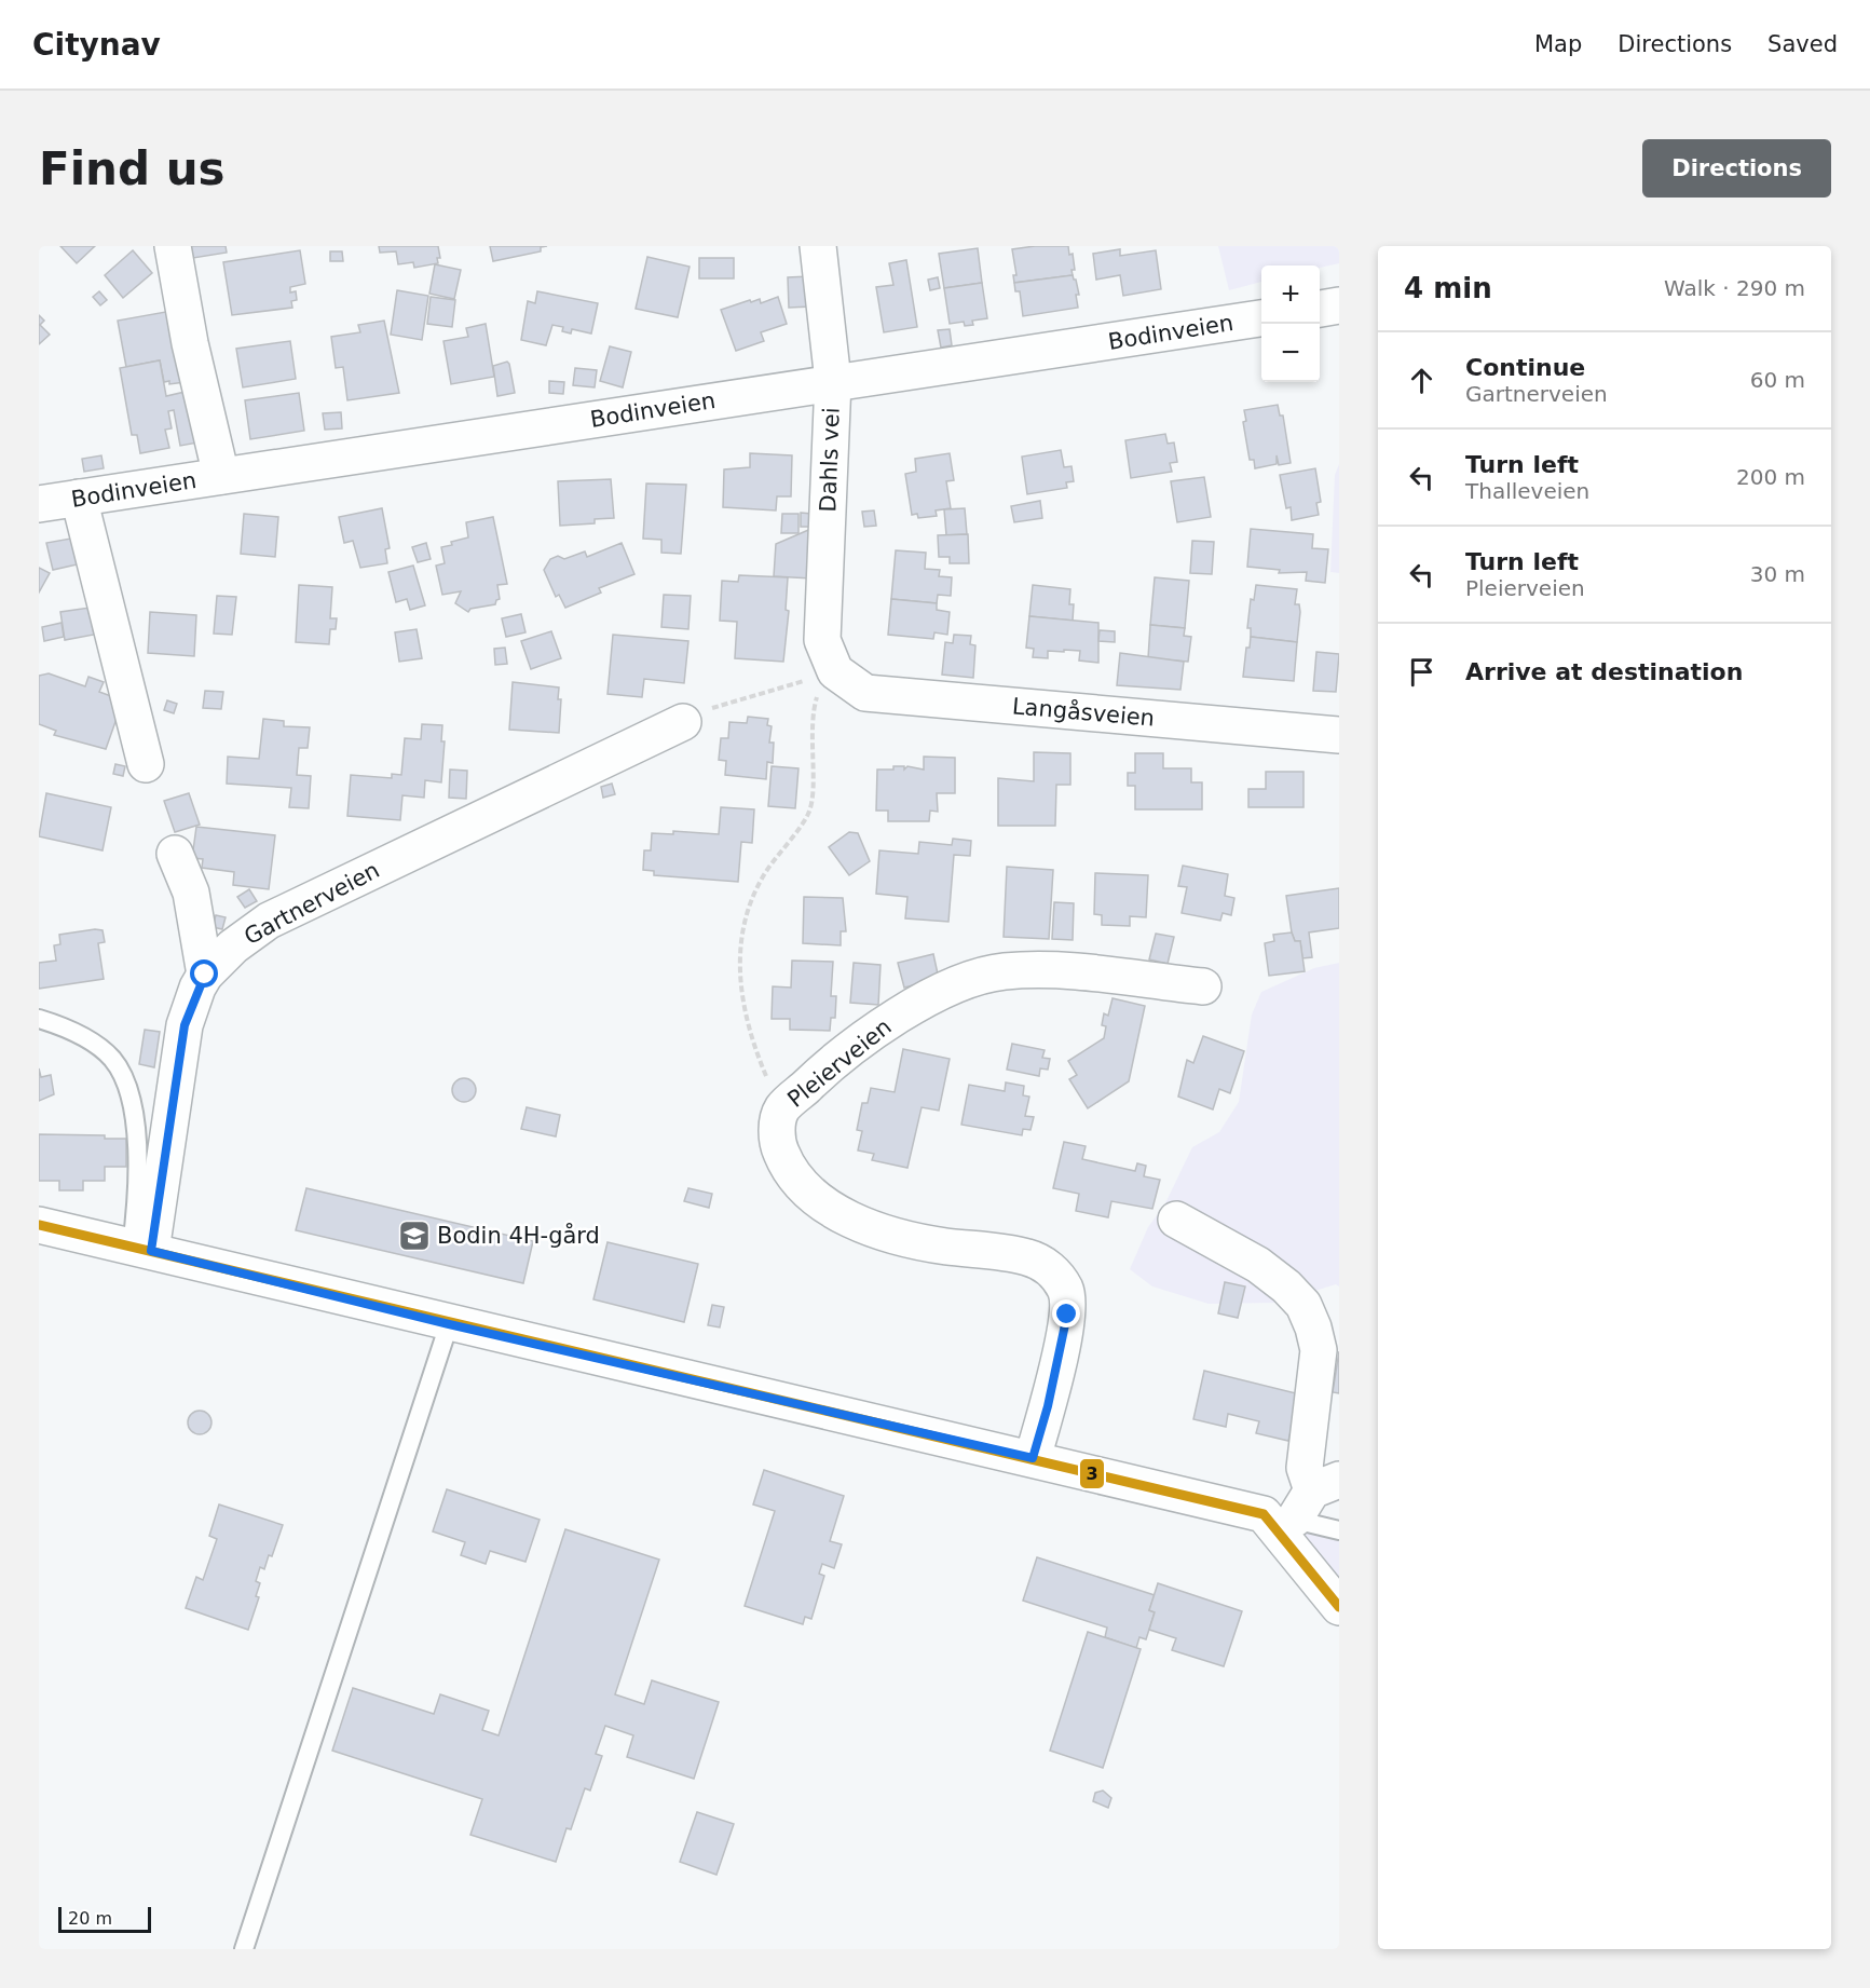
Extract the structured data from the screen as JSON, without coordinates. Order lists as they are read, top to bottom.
{
  "streets": {
    "street": [
      "Bodinveien",
      "Dahls vei",
      "Langåsveien",
      "Gartnerveien",
      "Pleierveien"
    ]
  },
  "crossings": [
    ["Bodinveien", "Dahls vei"],
    ["Dahls vei", "Langåsveien"]
  ],
  "places": {
    "school or university": ["Bodin 4H-gård"]
  },
  "lines": ["transit line 3"],
  "scale_bar": "20 m",
  "page": {
    "header": "Citynav",
    "nav": ["Map", "Directions", "Saved"],
    "buttons": "Directions",
    "title": "Find us",
    "heading": ["4 min", "Walk · 290 m"],
    "map_buttons": ["+", "−"],
    "list": [
      ["Continue", "Gartnerveien", "60 m"],
      ["Turn left", "Thalleveien", "200 m"],
      ["Turn left", "Pleierveien", "30 m"],
      "Arrive at destination"
    ],
    "scale": "20 m"
  }
}
